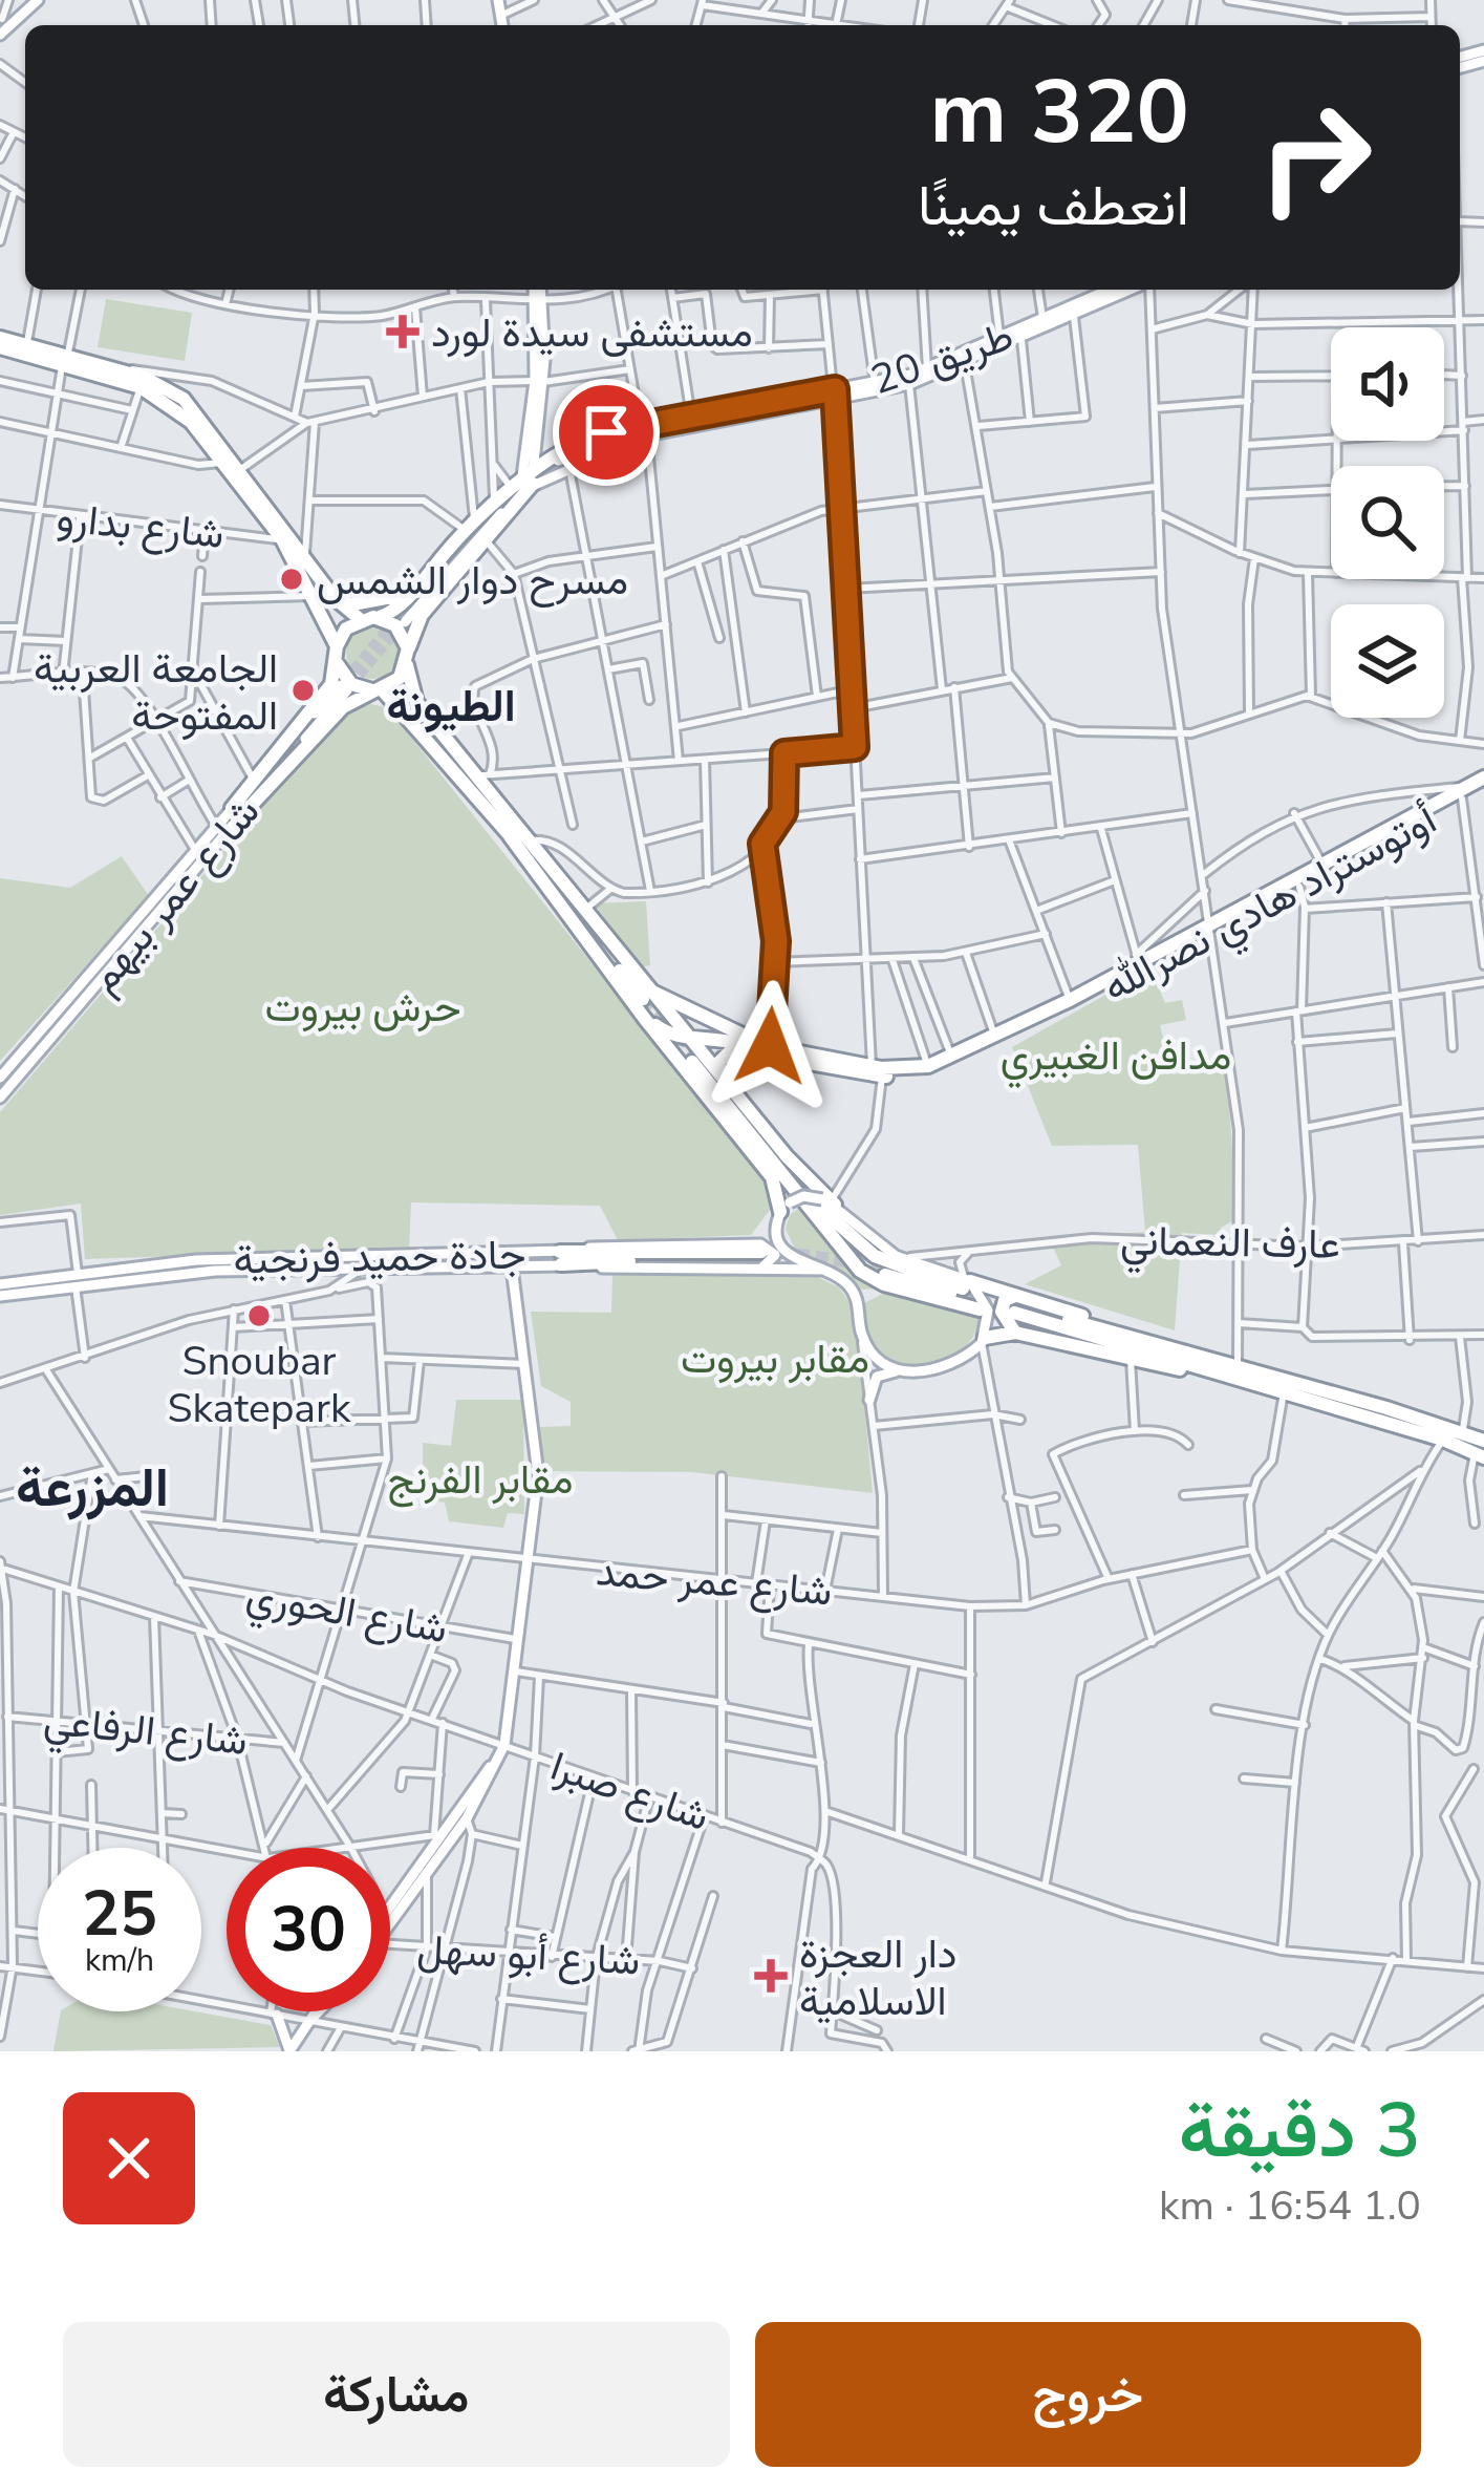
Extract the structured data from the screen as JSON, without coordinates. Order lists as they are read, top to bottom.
{
  "streets": {
    "highway": ["أوتوستراد هادي نصرالله", "جادة حميد فرنجية"],
    "main road": ["طريق 20", "شارع عمر بيهم"],
    "street": [
      "شارع بدارو",
      "عارف النعماني",
      "شارع عمر حمد",
      "شارع الحوري",
      "شارع الرفاعي",
      "شارع صبرا",
      "شارع أبو سهل"
    ]
  },
  "districts": ["الطيونة", "المزرعة"],
  "parks": [
    "حرش بيروت",
    "مدافن الغبيري",
    "مقابر بيروت",
    "مقابر الفرنج"
  ],
  "places": {
    "health": ["مستشفى سيدة لورد", "دار العجزة الاسلامية"],
    "other": ["مسرح دوار الشمس", "الجامعة العربية المفتوحة", "Snoubar Skatepark"]
  },
  "page": {
    "turn": ["320 m", "انعطف يمينًا"],
    "speed": "25 km/h",
    "limit": "30",
    "heading": ["3 دقيقة", "1.0 km · 16:54"],
    "buttons": ["خروج", "مشاركة"]
  }
}
